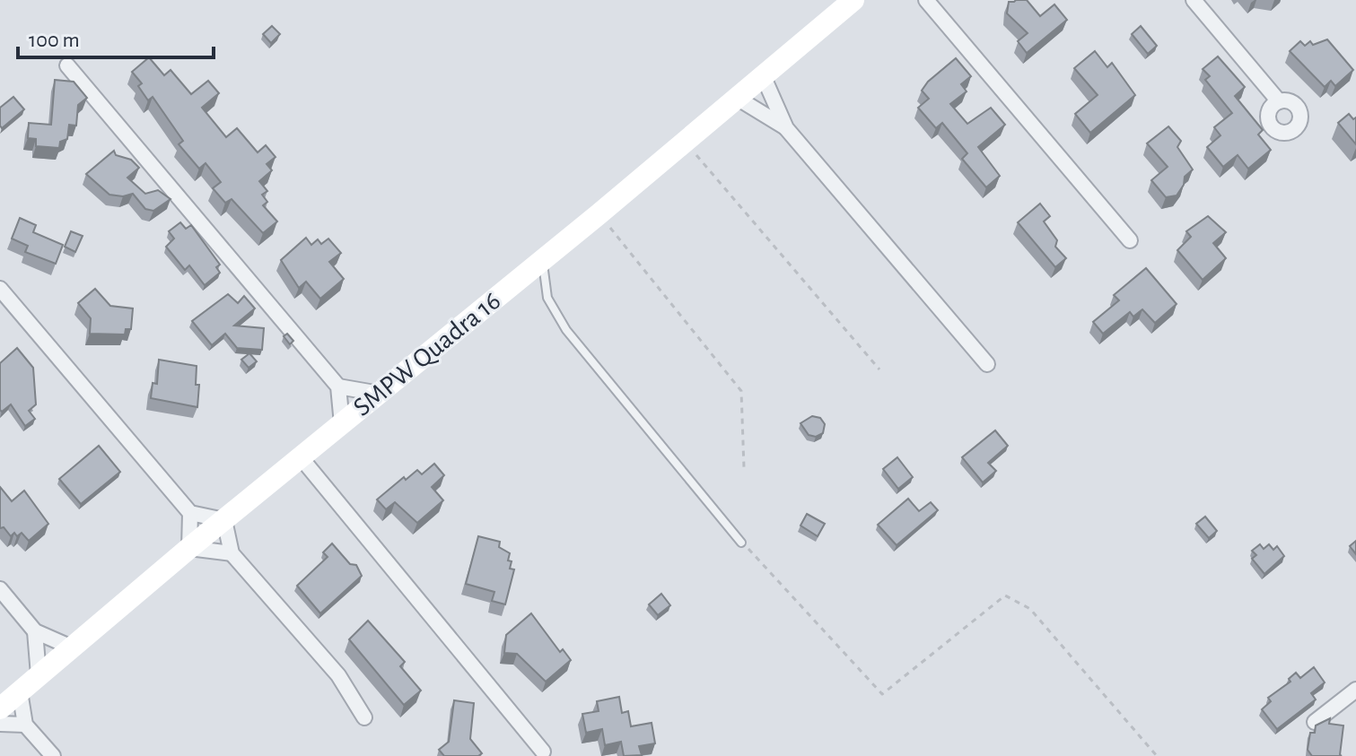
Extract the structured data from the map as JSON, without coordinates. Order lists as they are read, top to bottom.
{
  "streets": {
    "street": ["SMPW Quadra 16"]
  },
  "scale_bar": "100 m"
}
